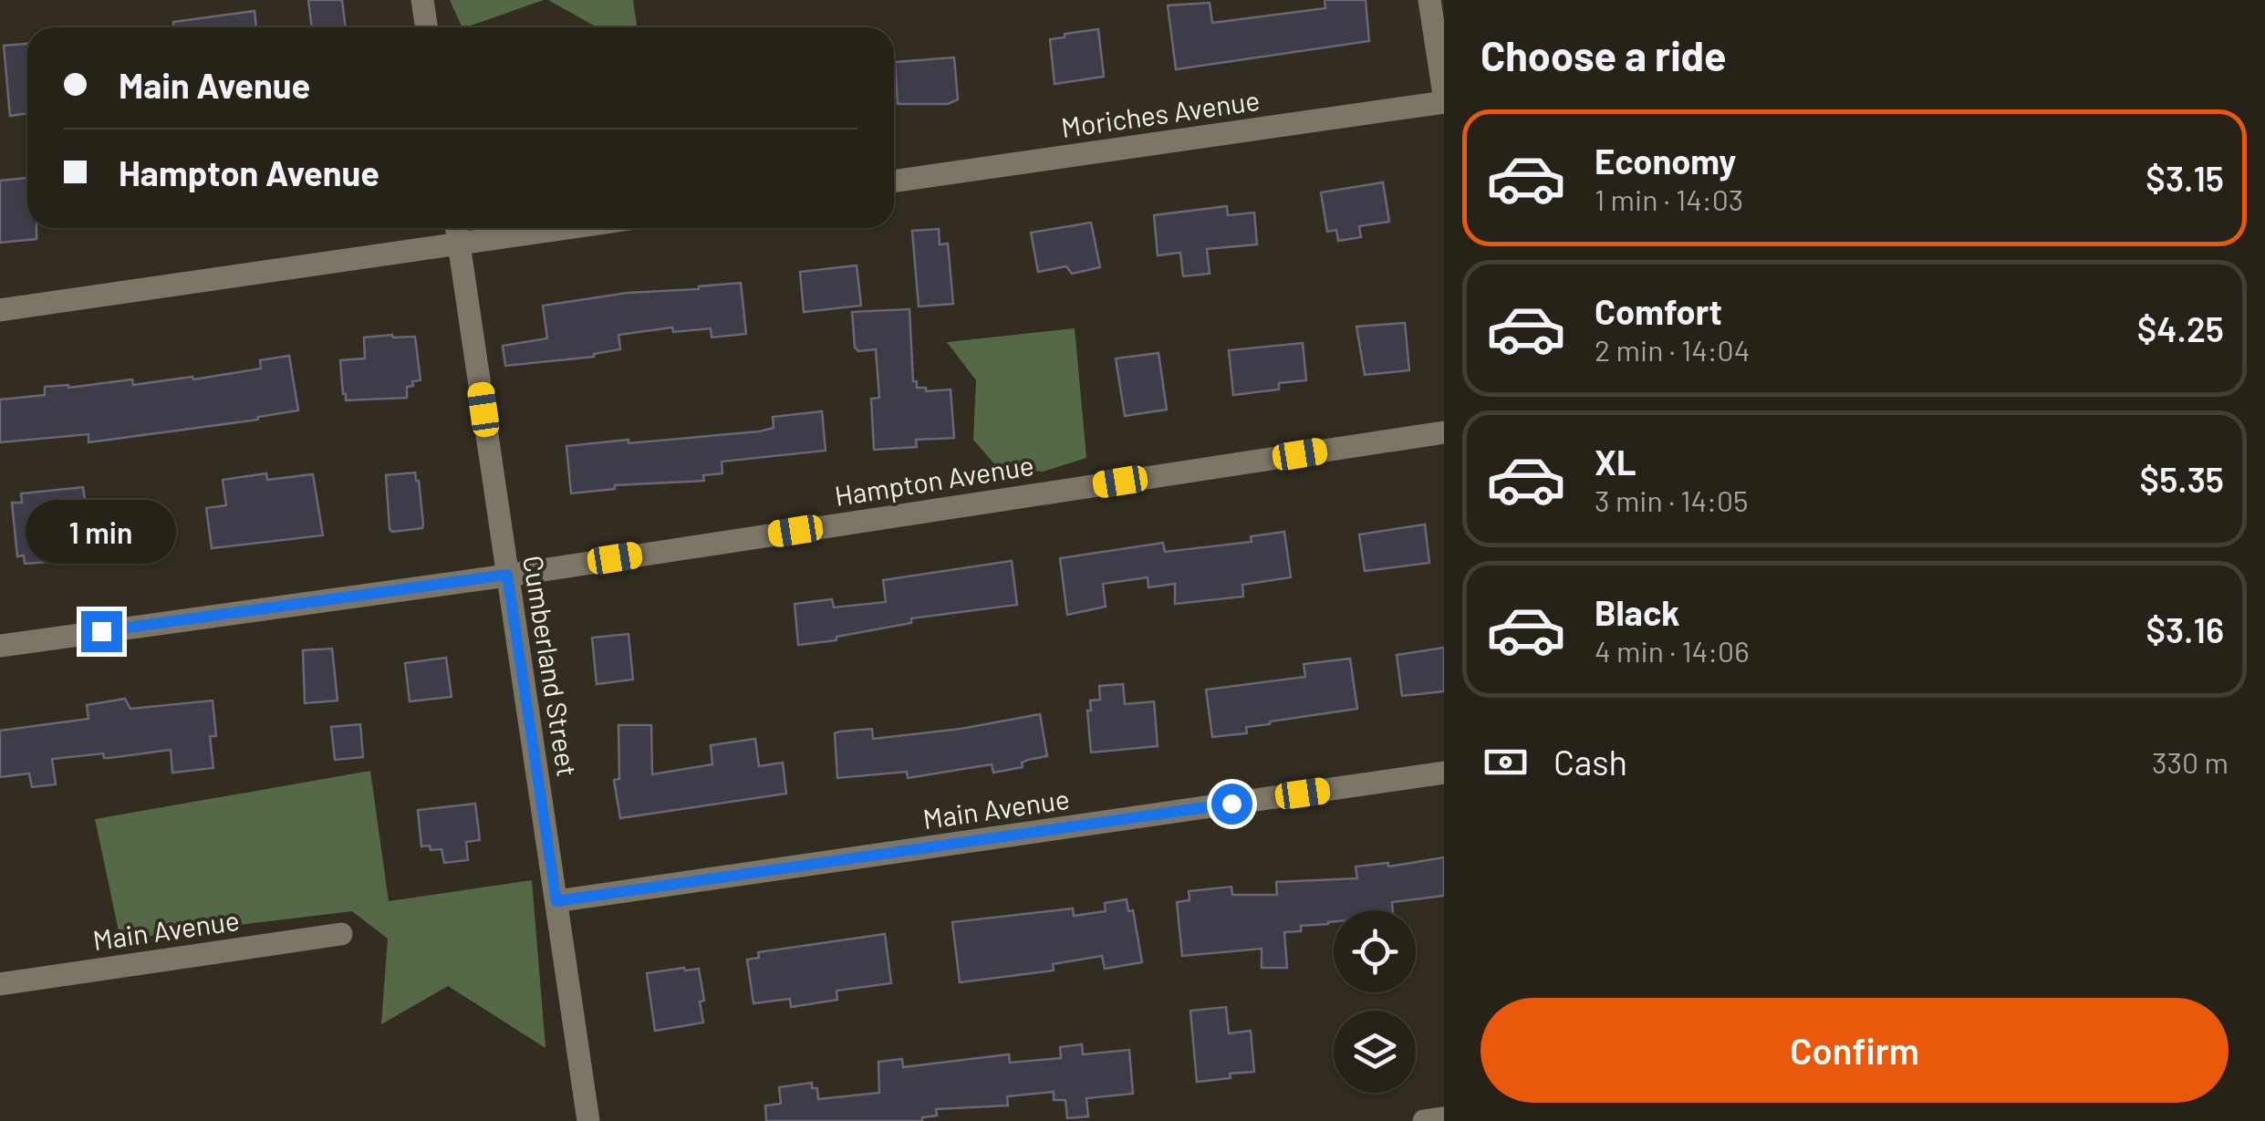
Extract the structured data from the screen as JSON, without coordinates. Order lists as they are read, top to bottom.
{
  "streets": {
    "street": [
      "Moriches Avenue",
      "Hampton Avenue",
      "Cumberland Street",
      "Main Avenue"
    ]
  },
  "crossings": [
    ["Hampton Avenue", "Cumberland Street"],
    ["Cumberland Street", "Main Avenue"]
  ],
  "page": {
    "heading": "Choose a ride",
    "banner": ["Main Avenue", "Hampton Avenue"],
    "list": [
      {
        "name": "Economy",
        "note": "1 min · 14:03",
        "value": "$3.15"
      },
      {
        "name": "Comfort",
        "note": "2 min · 14:04",
        "value": "$4.25"
      },
      {
        "name": "XL",
        "note": "3 min · 14:05",
        "value": "$5.35"
      },
      {
        "name": "Black",
        "note": "4 min · 14:06",
        "value": "$3.16"
      }
    ],
    "bubble": "1 min",
    "pay": ["Cash", "330 m"],
    "buttons": "Confirm"
  }
}
